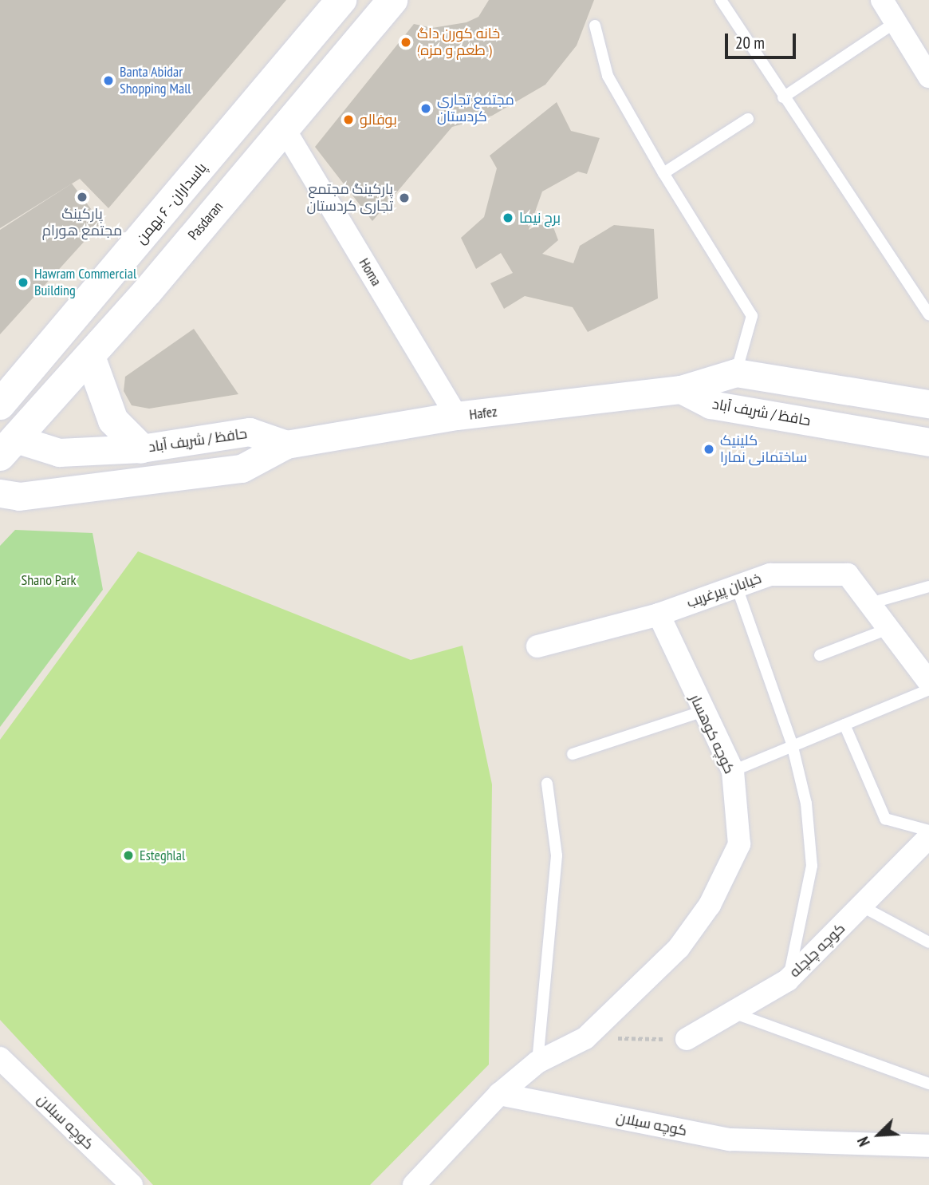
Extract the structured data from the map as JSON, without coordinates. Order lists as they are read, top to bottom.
{
  "streets": {
    "main road": ["پاسداران - ۶ بهمن", "Pasdaran"],
    "street": [
      "Homa",
      "حافظ / شریف آباد",
      "Hafez",
      "خیابان پیرغریب",
      "کوچه کوهسار",
      "کوچه چلچله",
      "کوچه سبلان"
    ]
  },
  "crossings": [
    ["Pasdaran", "Homa"],
    ["Pasdaran", "حافظ / شریف آباد"],
    ["Homa", "Hafez"],
    ["حافظ / شریف آباد", "Hafez"],
    ["خیابان پیرغریب", "کوچه کوهسار"]
  ],
  "parks": ["Shano Park"],
  "places": [
    "خانه کورن داگ (طعم و مزه )",
    "Banta Abidar Shopping Mall",
    "مجتمع تجاری کردستان",
    "بوفالو",
    "پارکینگ مجتمع هورام",
    "پارکینگ مجتمع تجاری کردستان",
    "برج نیما",
    "Hawram Commercial Building",
    "کلینیک ساختمانی نمارا",
    "Esteghlal"
  ],
  "scale_bar": "20 m",
  "north": "bottom left"
}
